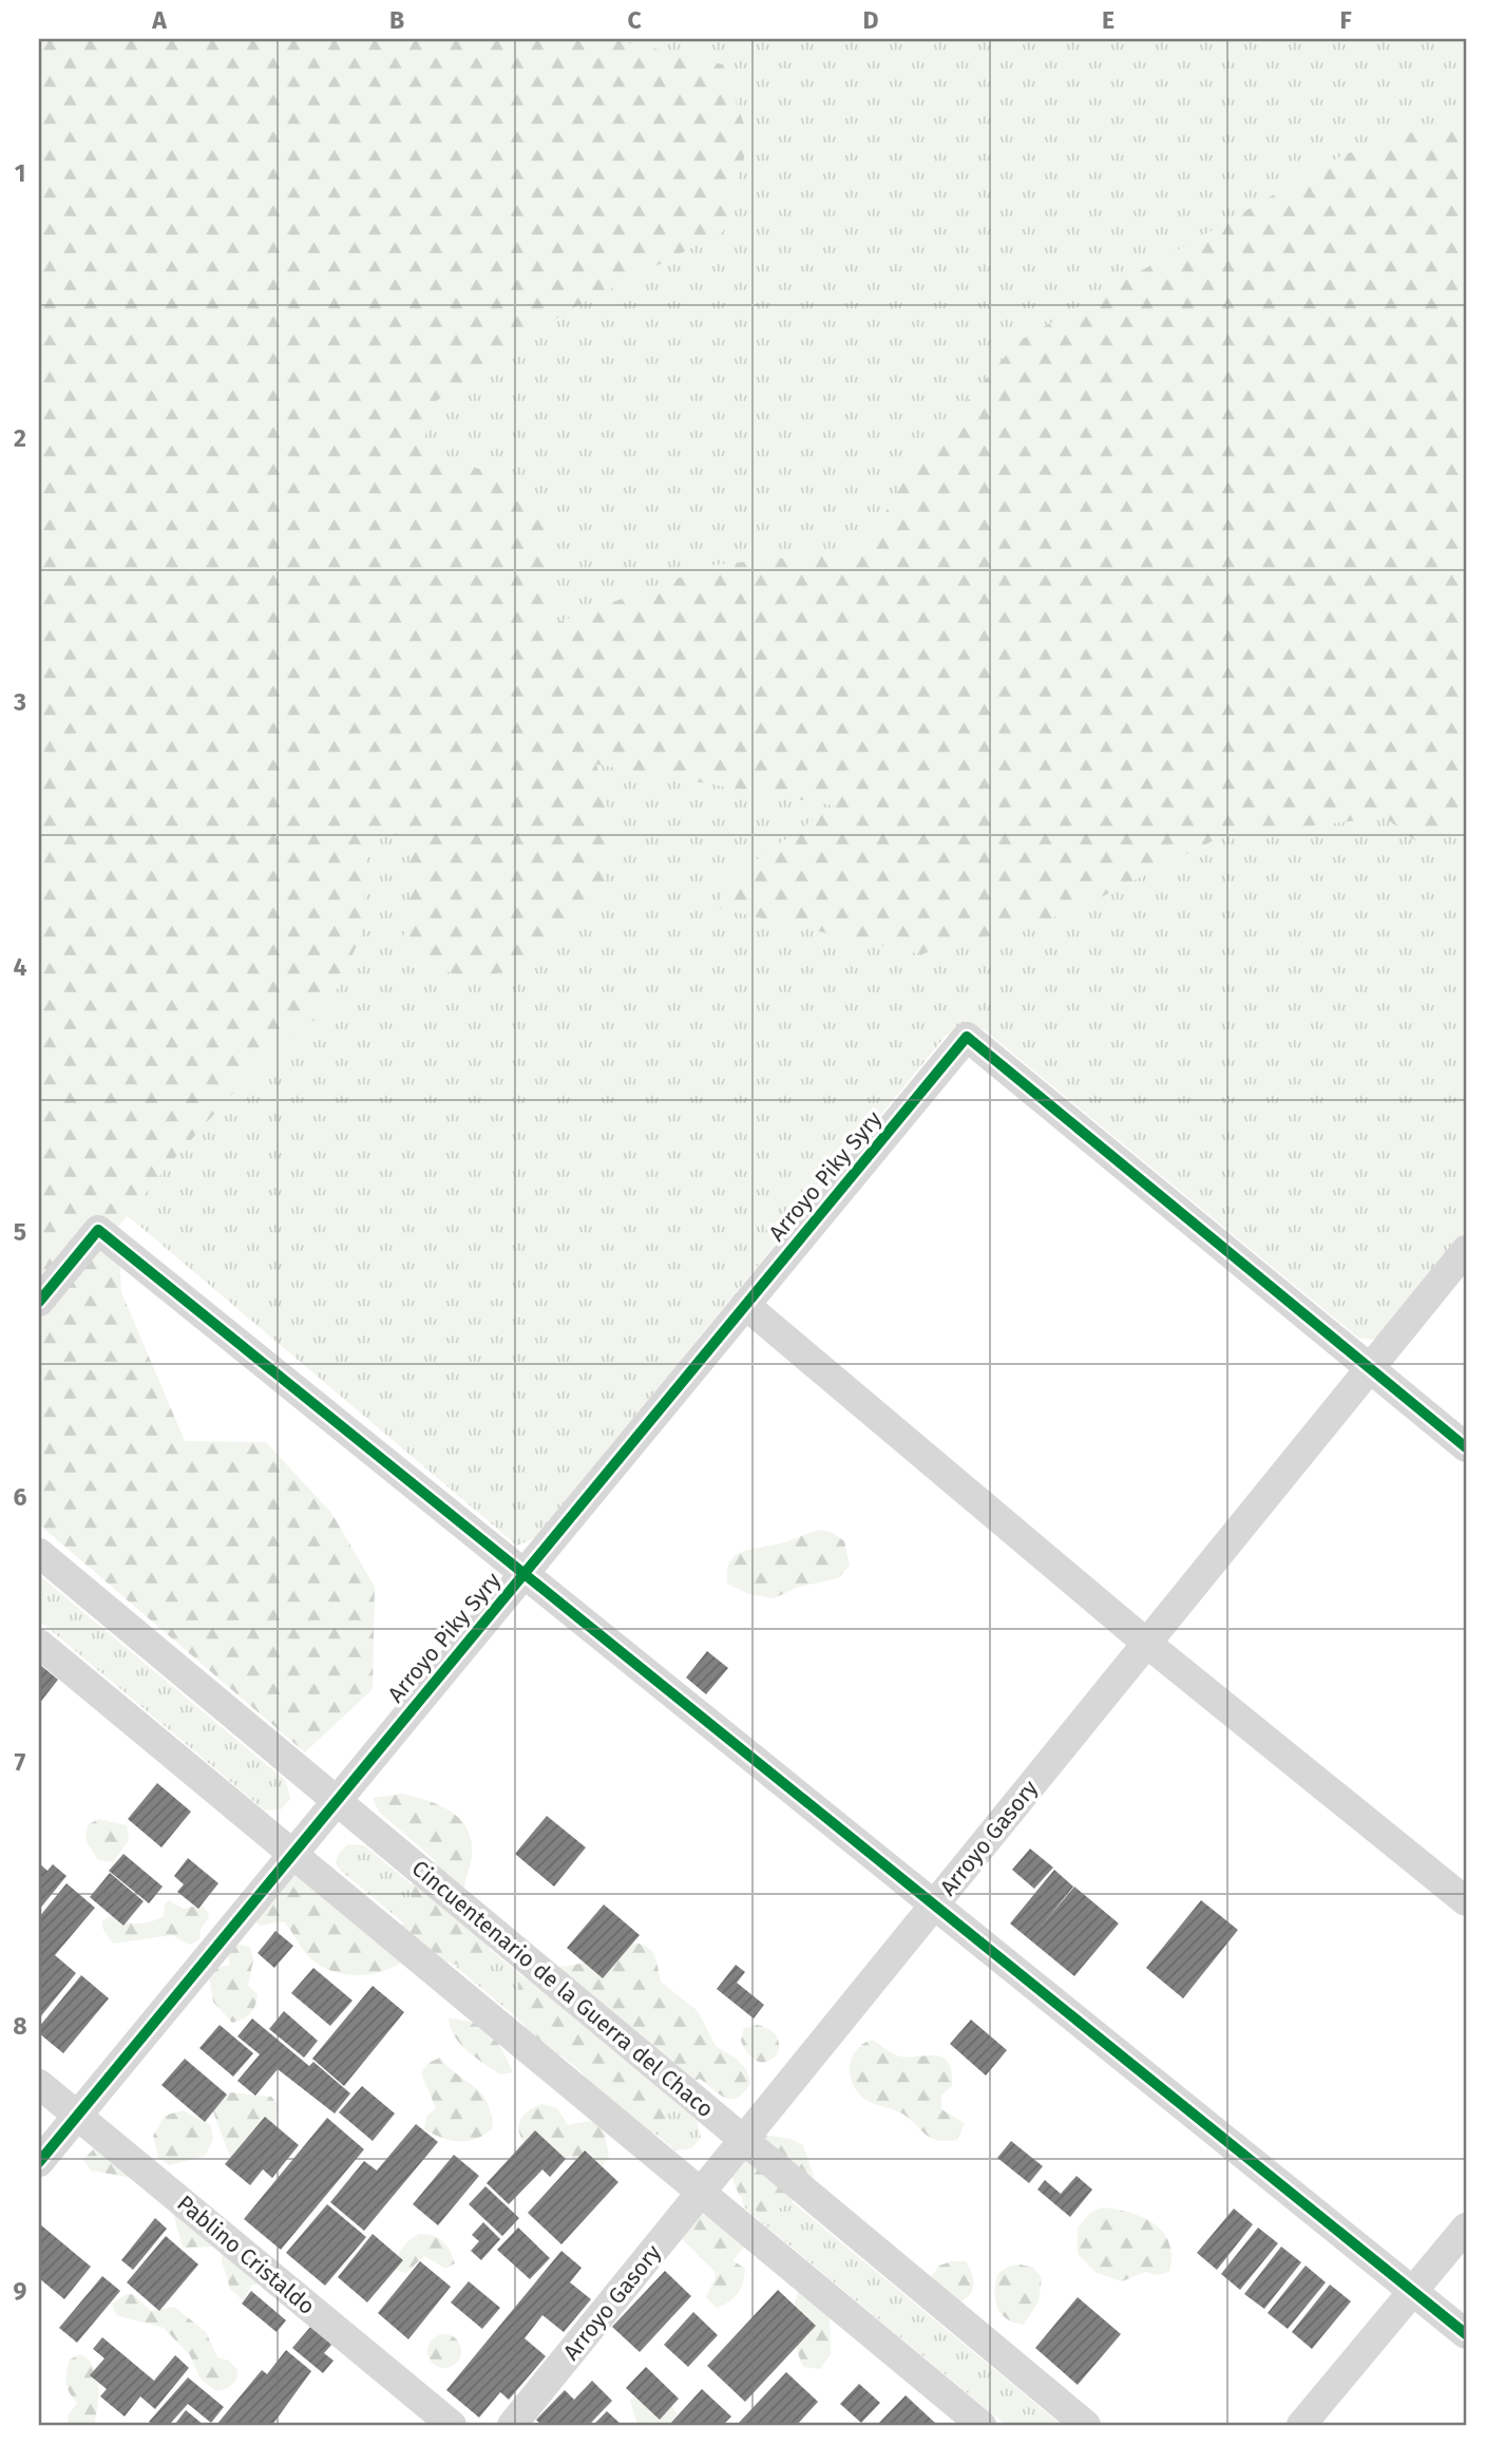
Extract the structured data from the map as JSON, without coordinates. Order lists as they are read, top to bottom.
{
  "streets": {
    "street": [
      "Arroyo Piky Syry",
      "Arroyo Gasory",
      "Cincuentenario de la Guerra del Chaco",
      "Pablino Cristaldo"
    ]
  },
  "crossings": [
    ["Arroyo Piky Syry", "Arroyo Gasory"],
    ["Arroyo Piky Syry", "Cincuentenario de la Guerra del Chaco"],
    ["Arroyo Piky Syry", "Pablino Cristaldo"],
    ["Arroyo Gasory", "Cincuentenario de la Guerra del Chaco"]
  ],
  "grid": {
    "columns": [
      "A",
      "B",
      "C",
      "D",
      "E",
      "F"
    ],
    "rows": [
      "1",
      "2",
      "3",
      "4",
      "5",
      "6",
      "7",
      "8",
      "9"
    ]
  }
}
